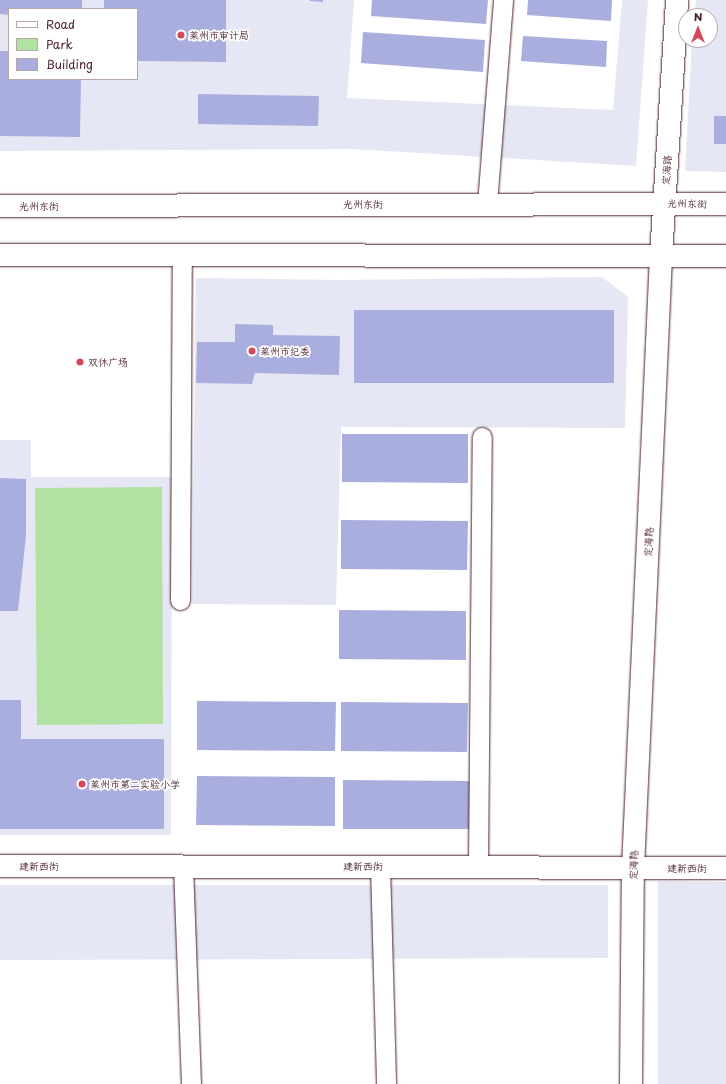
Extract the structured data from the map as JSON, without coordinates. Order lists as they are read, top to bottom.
{
  "streets": {
    "street": ["定海路", "光州东街", "建新西街"]
  },
  "crossings": [
    ["定海路", "光州东街"],
    ["定海路", "建新西街"]
  ],
  "places": [
    "莱州市审计局",
    "莱州市纪委",
    "双休广场",
    "莱州市第二实验小学"
  ],
  "legend": ["Road", "Park", "Building"],
  "north": "top"
}
